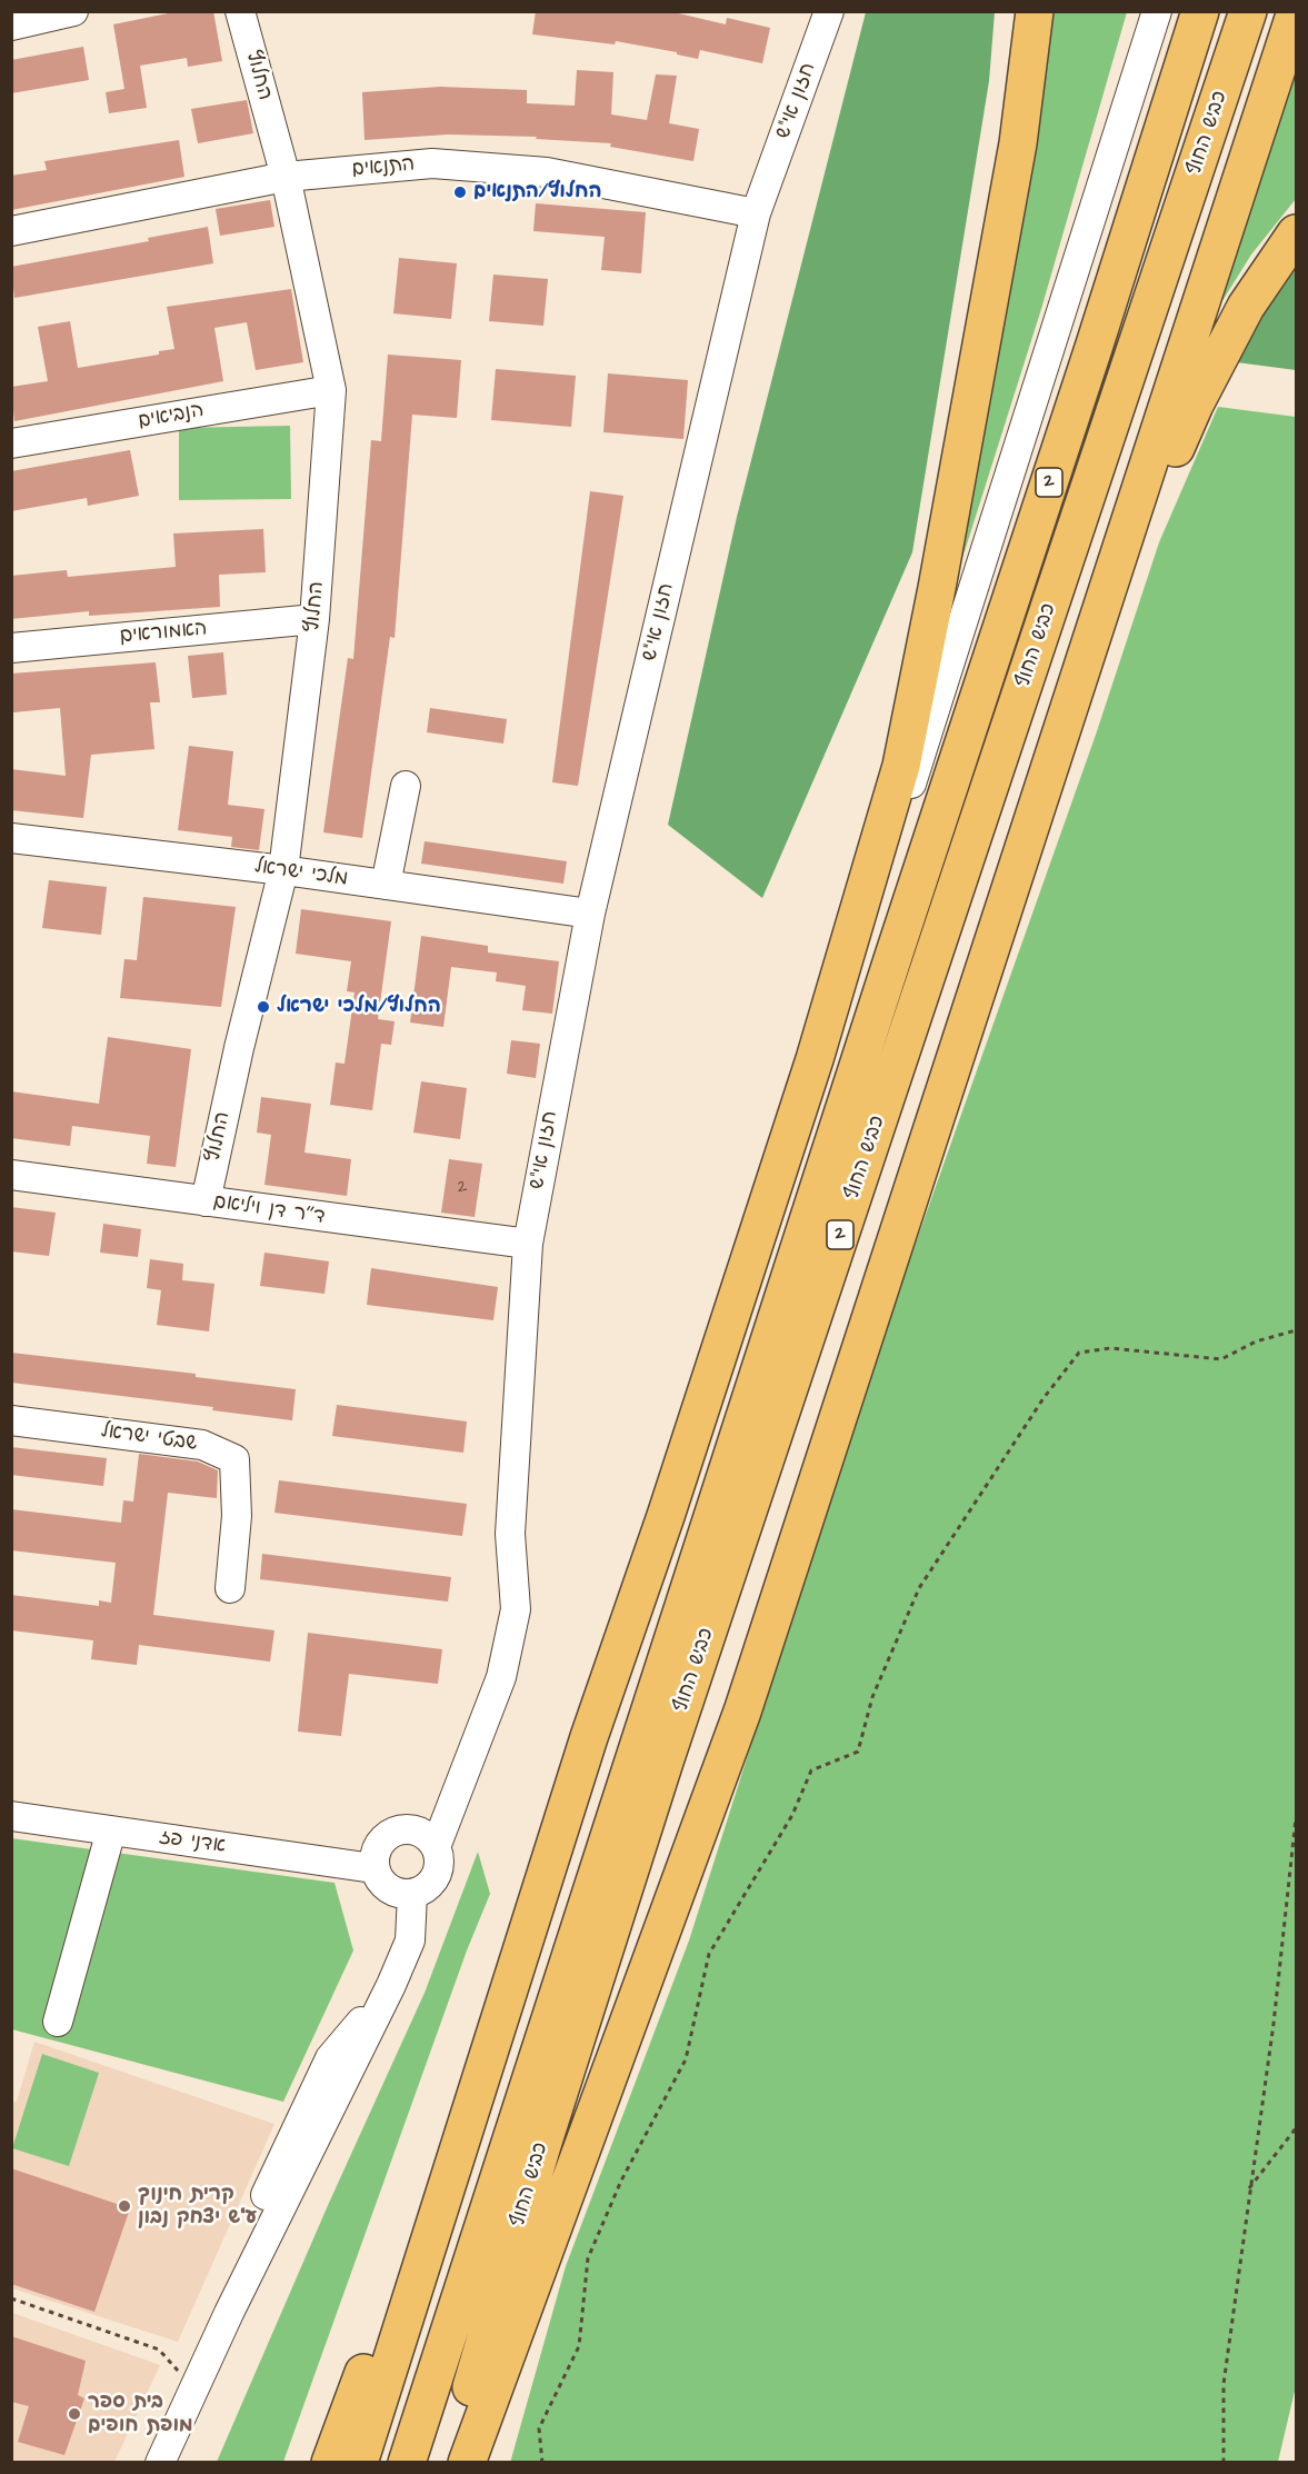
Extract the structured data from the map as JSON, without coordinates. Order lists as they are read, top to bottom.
{
  "streets": {
    "highway": ["כביש החוף", "2"],
    "street": [
      "החלוץ",
      "חזון אי\"ש",
      "התנאים",
      "הנביאים",
      "האמוראים",
      "מלכי ישראל",
      "ד״ר דן ויליאם",
      "שבטי ישראל",
      "אדני פז"
    ]
  },
  "crossings": [
    ["החלוץ", "התנאים"],
    ["החלוץ", "הנביאים"],
    ["החלוץ", "האמוראים"],
    ["החלוץ", "מלכי ישראל"],
    ["החלוץ", "ד״ר דן ויליאם"],
    ["חזון אי\"ש", "התנאים"],
    ["חזון אי\"ש", "מלכי ישראל"],
    ["חזון אי\"ש", "ד״ר דן ויליאם"],
    ["חזון אי\"ש", "אדני פז"]
  ],
  "places": [
    "החלוץ/התנאים",
    "החלוץ/מלכי ישראל",
    "קרית חינוך ע\"ש יצחק נבון",
    "בית ספר מופת חופים"
  ],
  "house_numbers": ["2"]
}
